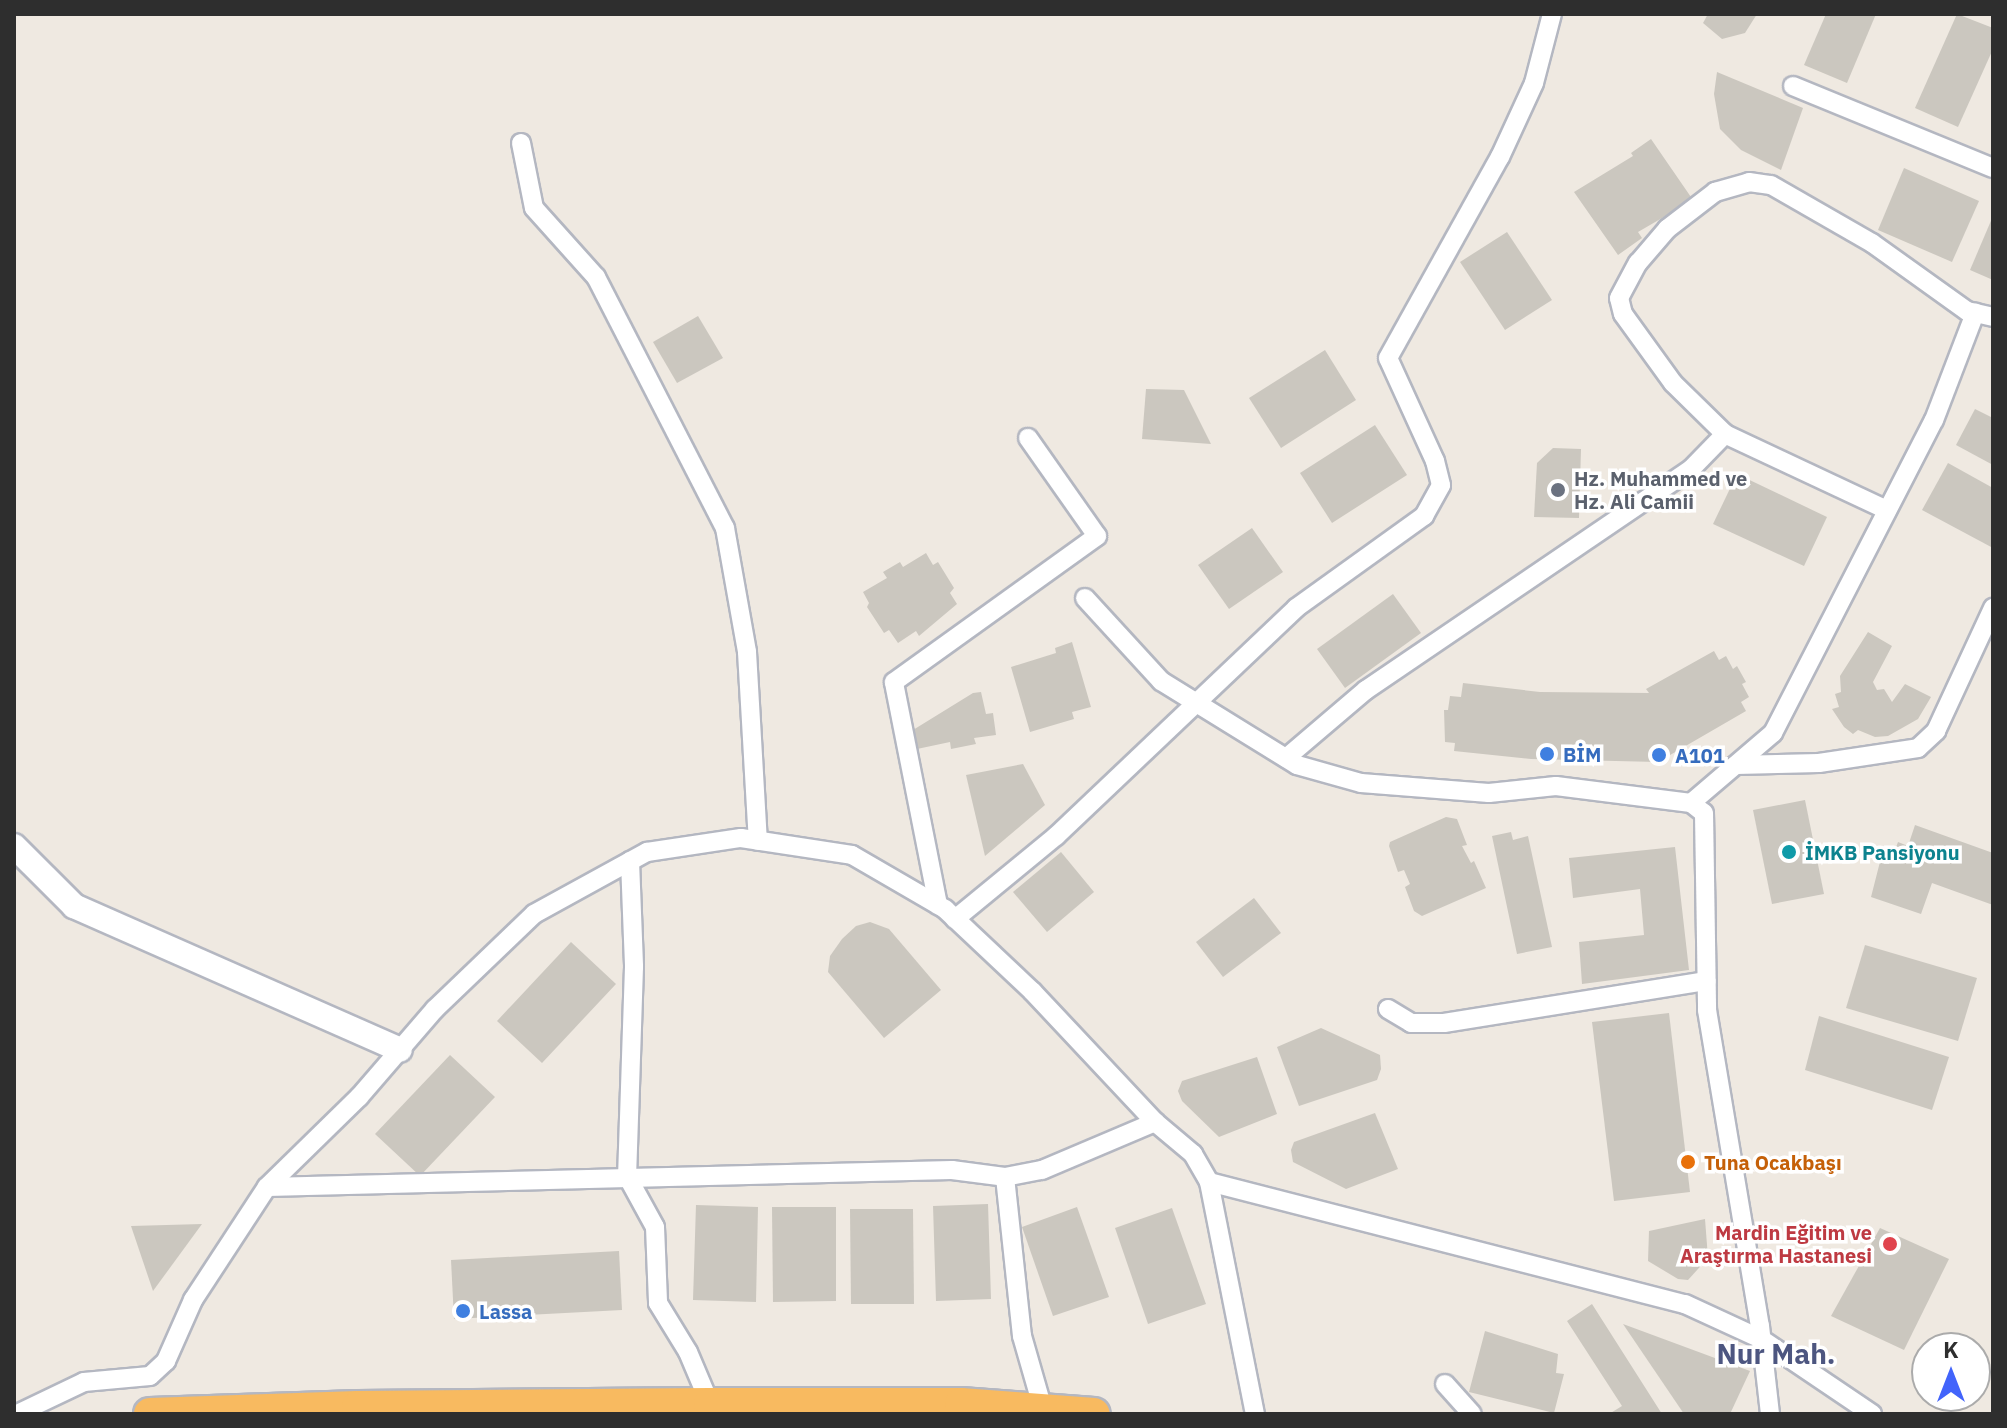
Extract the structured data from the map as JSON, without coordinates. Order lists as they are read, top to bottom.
{
  "districts": ["Nur Mah."],
  "places": [
    "Hz. Muhammed ve Hz. Ali Camii",
    "BİM",
    "A101",
    "İMKB Pansiyonu",
    "Tuna Ocakbaşı",
    "Mardin Eğitim ve Araştırma Hastanesi",
    "Lassa"
  ],
  "north": "top"
}
